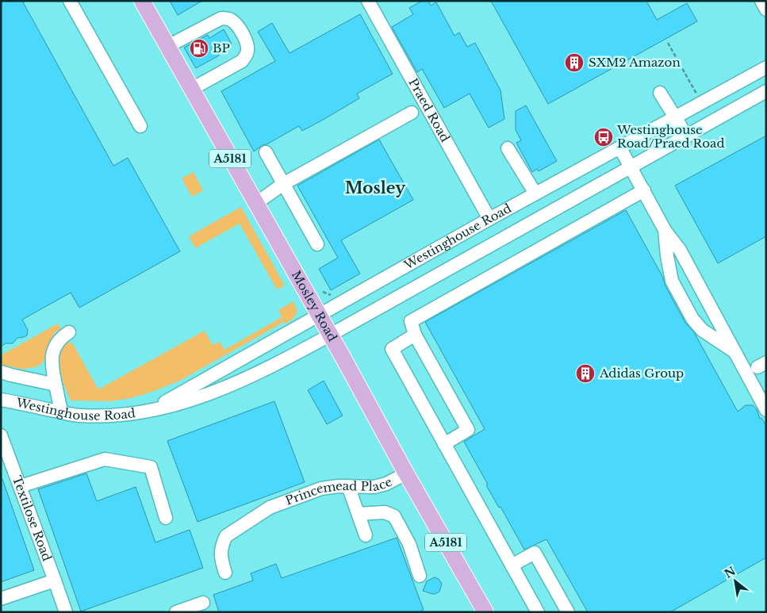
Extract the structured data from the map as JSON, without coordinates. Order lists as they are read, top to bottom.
{
  "streets": {
    "main road": ["A5181", "Mosley Road"],
    "street": [
      "Praed Road",
      "Westinghouse Road",
      "Princemead Place",
      "Textilose Road"
    ]
  },
  "crossings": [
    ["Praed Road", "Westinghouse Road"],
    ["Westinghouse Road", "Mosley Road"],
    ["Mosley Road", "Princemead Place"]
  ],
  "districts": ["Mosley"],
  "places": {
    "fuel station": ["BP"],
    "building": ["SXM2 Amazon", "Adidas Group"],
    "bus stop": ["Westinghouse Road/Praed Road"]
  },
  "north": "top left"
}
